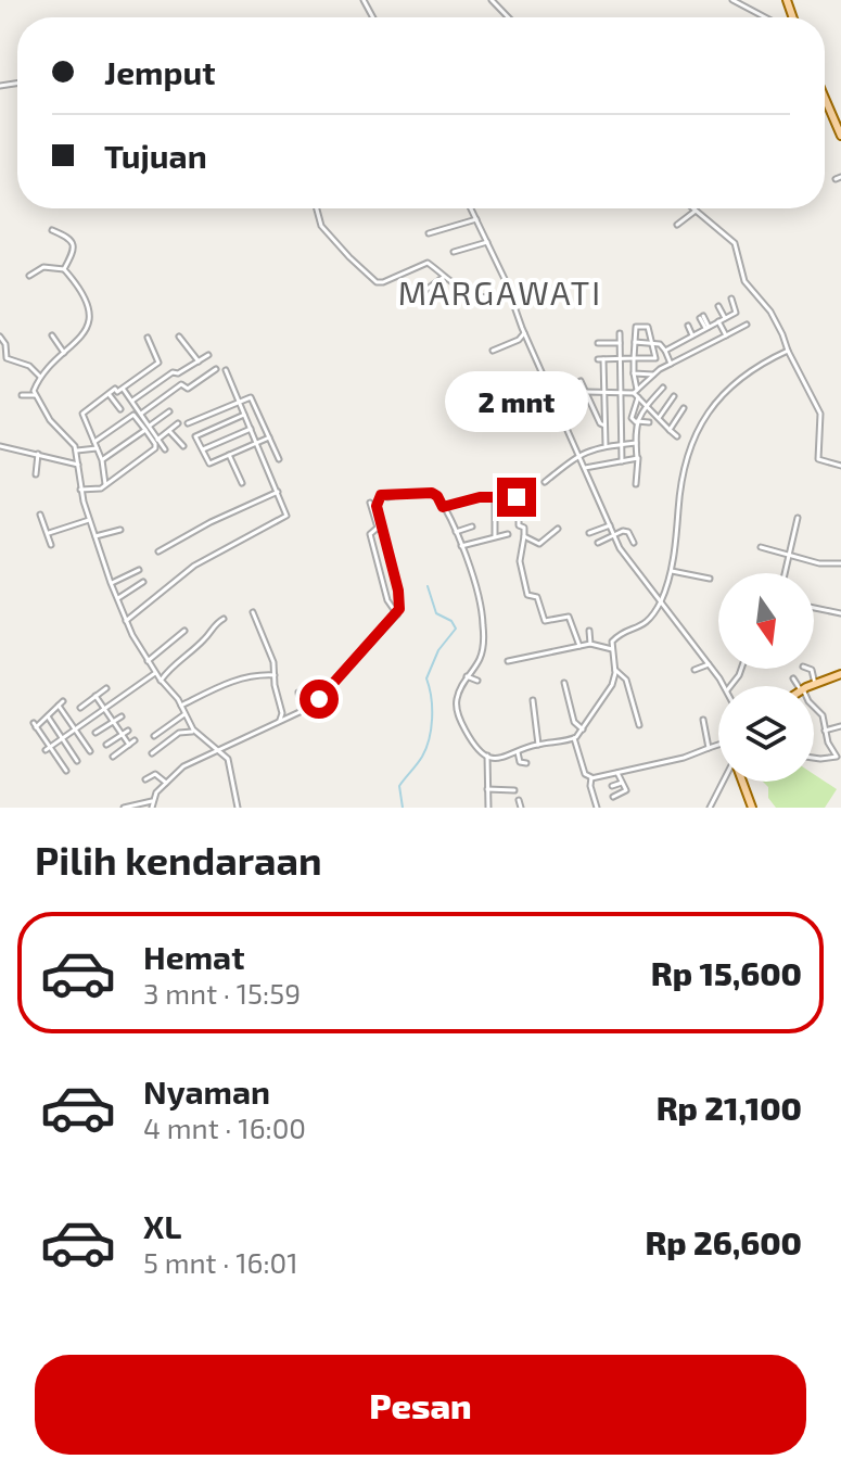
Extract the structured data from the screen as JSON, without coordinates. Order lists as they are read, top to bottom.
{
  "districts": ["MARGAWATI"],
  "north": "bottom",
  "page": {
    "banner": ["Jemput", "Tujuan"],
    "bubble": "2 mnt",
    "heading": "Pilih kendaraan",
    "list": [
      {
        "name": "Hemat",
        "note": "3 mnt · 15:59",
        "value": "Rp 15,600"
      },
      {
        "name": "Nyaman",
        "note": "4 mnt · 16:00",
        "value": "Rp 21,100"
      },
      {
        "name": "XL",
        "note": "5 mnt · 16:01",
        "value": "Rp 26,600"
      }
    ],
    "buttons": "Pesan"
  }
}
